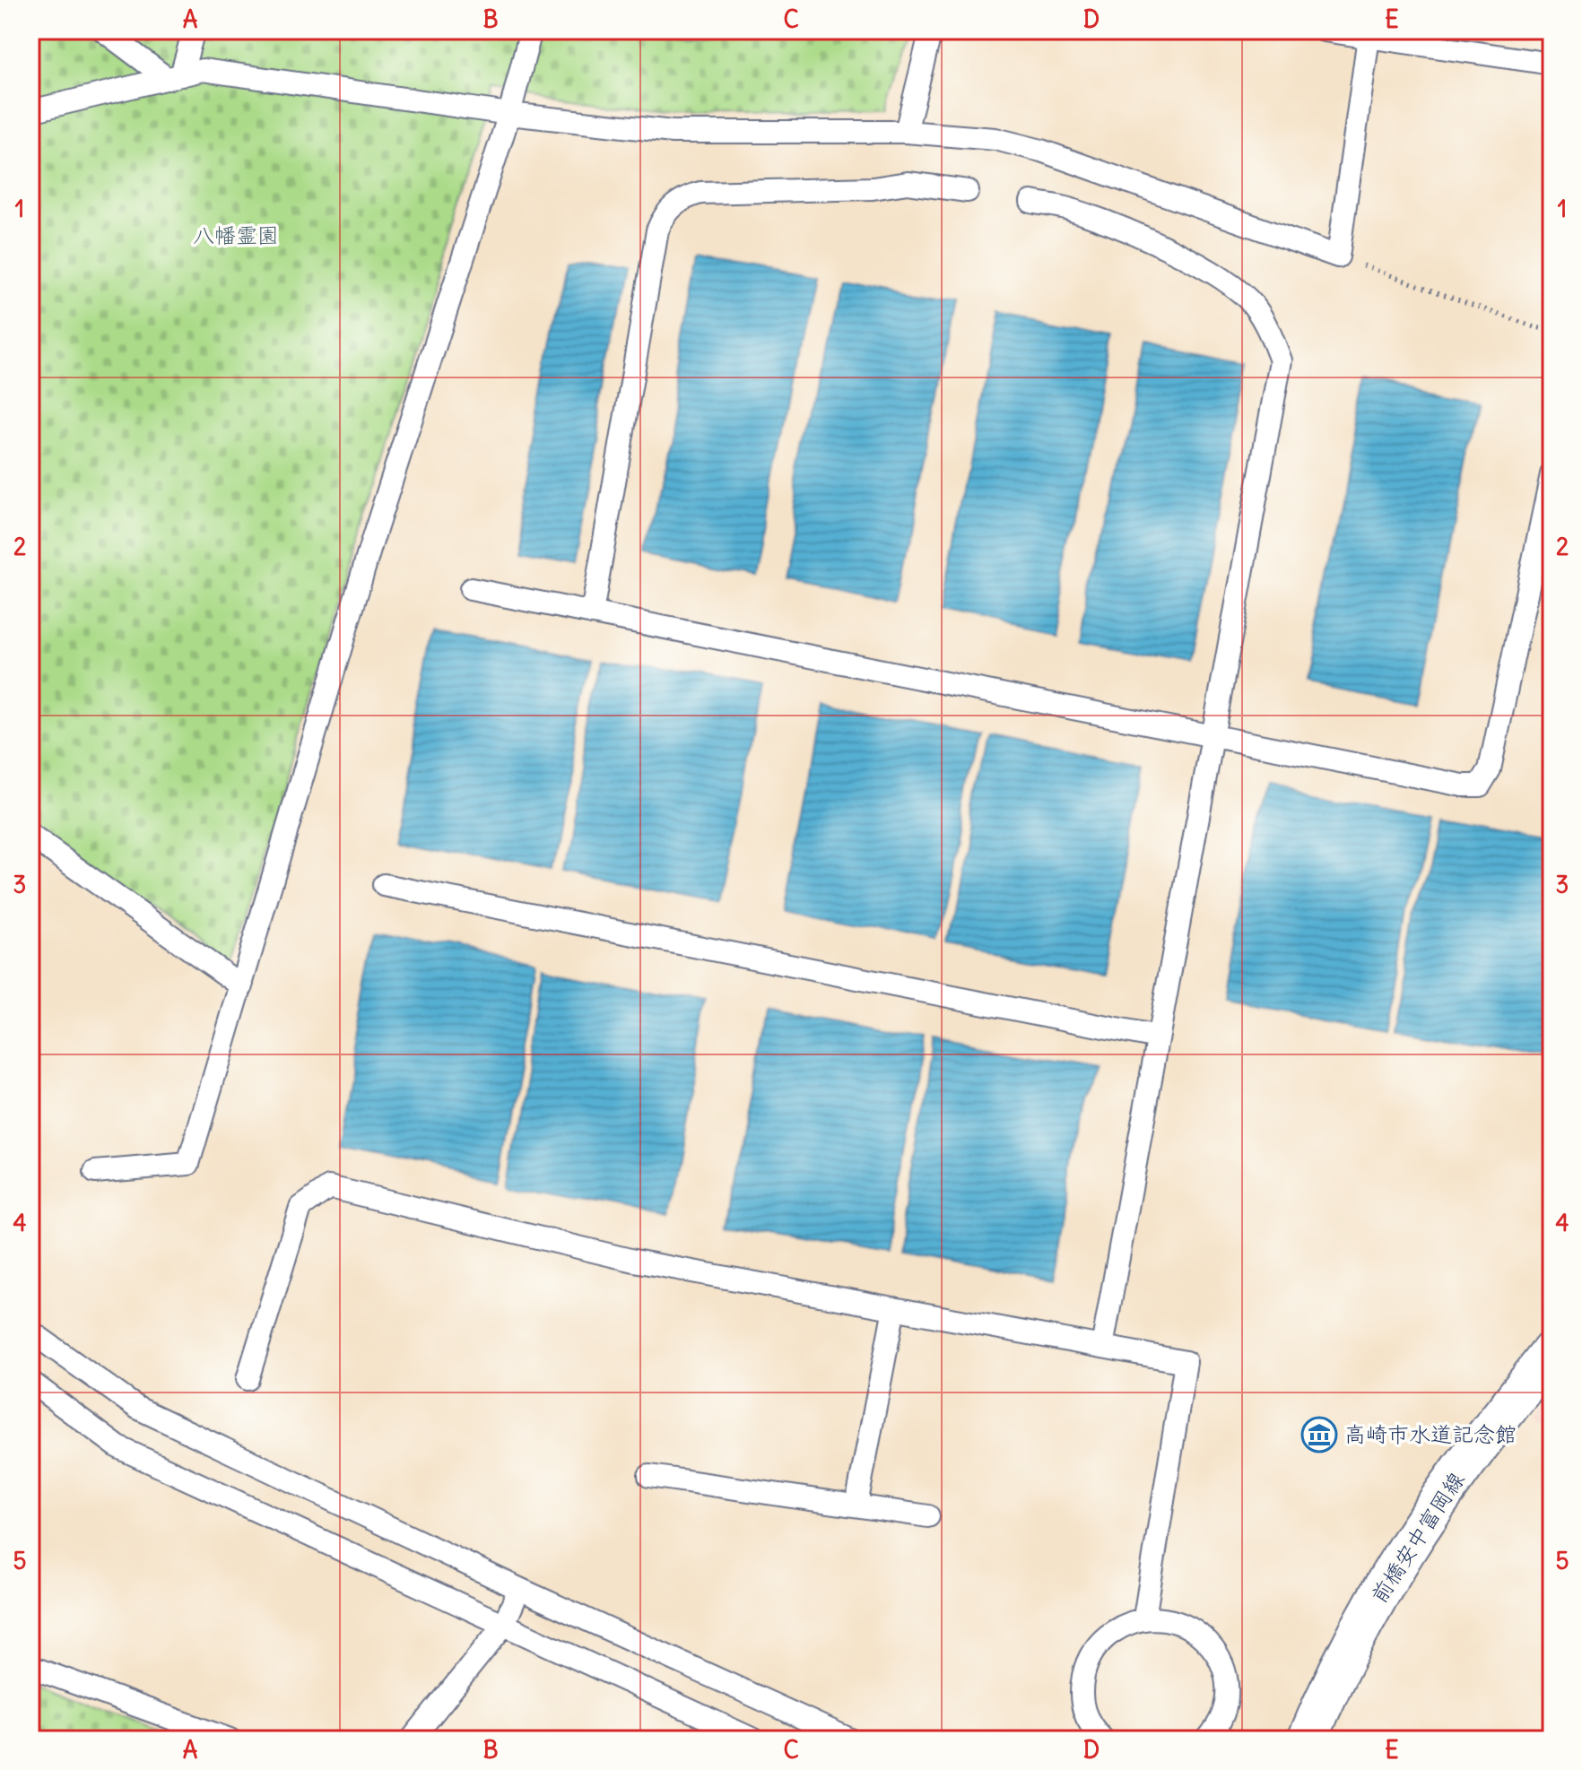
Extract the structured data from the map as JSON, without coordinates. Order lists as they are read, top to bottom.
{
  "streets": {
    "main road": ["前橋安中富岡線"]
  },
  "parks": ["八幡霊園"],
  "places": {
    "museum": ["高崎市水道記念館"]
  },
  "grid": {
    "columns": [
      "A",
      "B",
      "C",
      "D",
      "E"
    ],
    "rows": [
      "1",
      "2",
      "3",
      "4",
      "5"
    ]
  }
}
